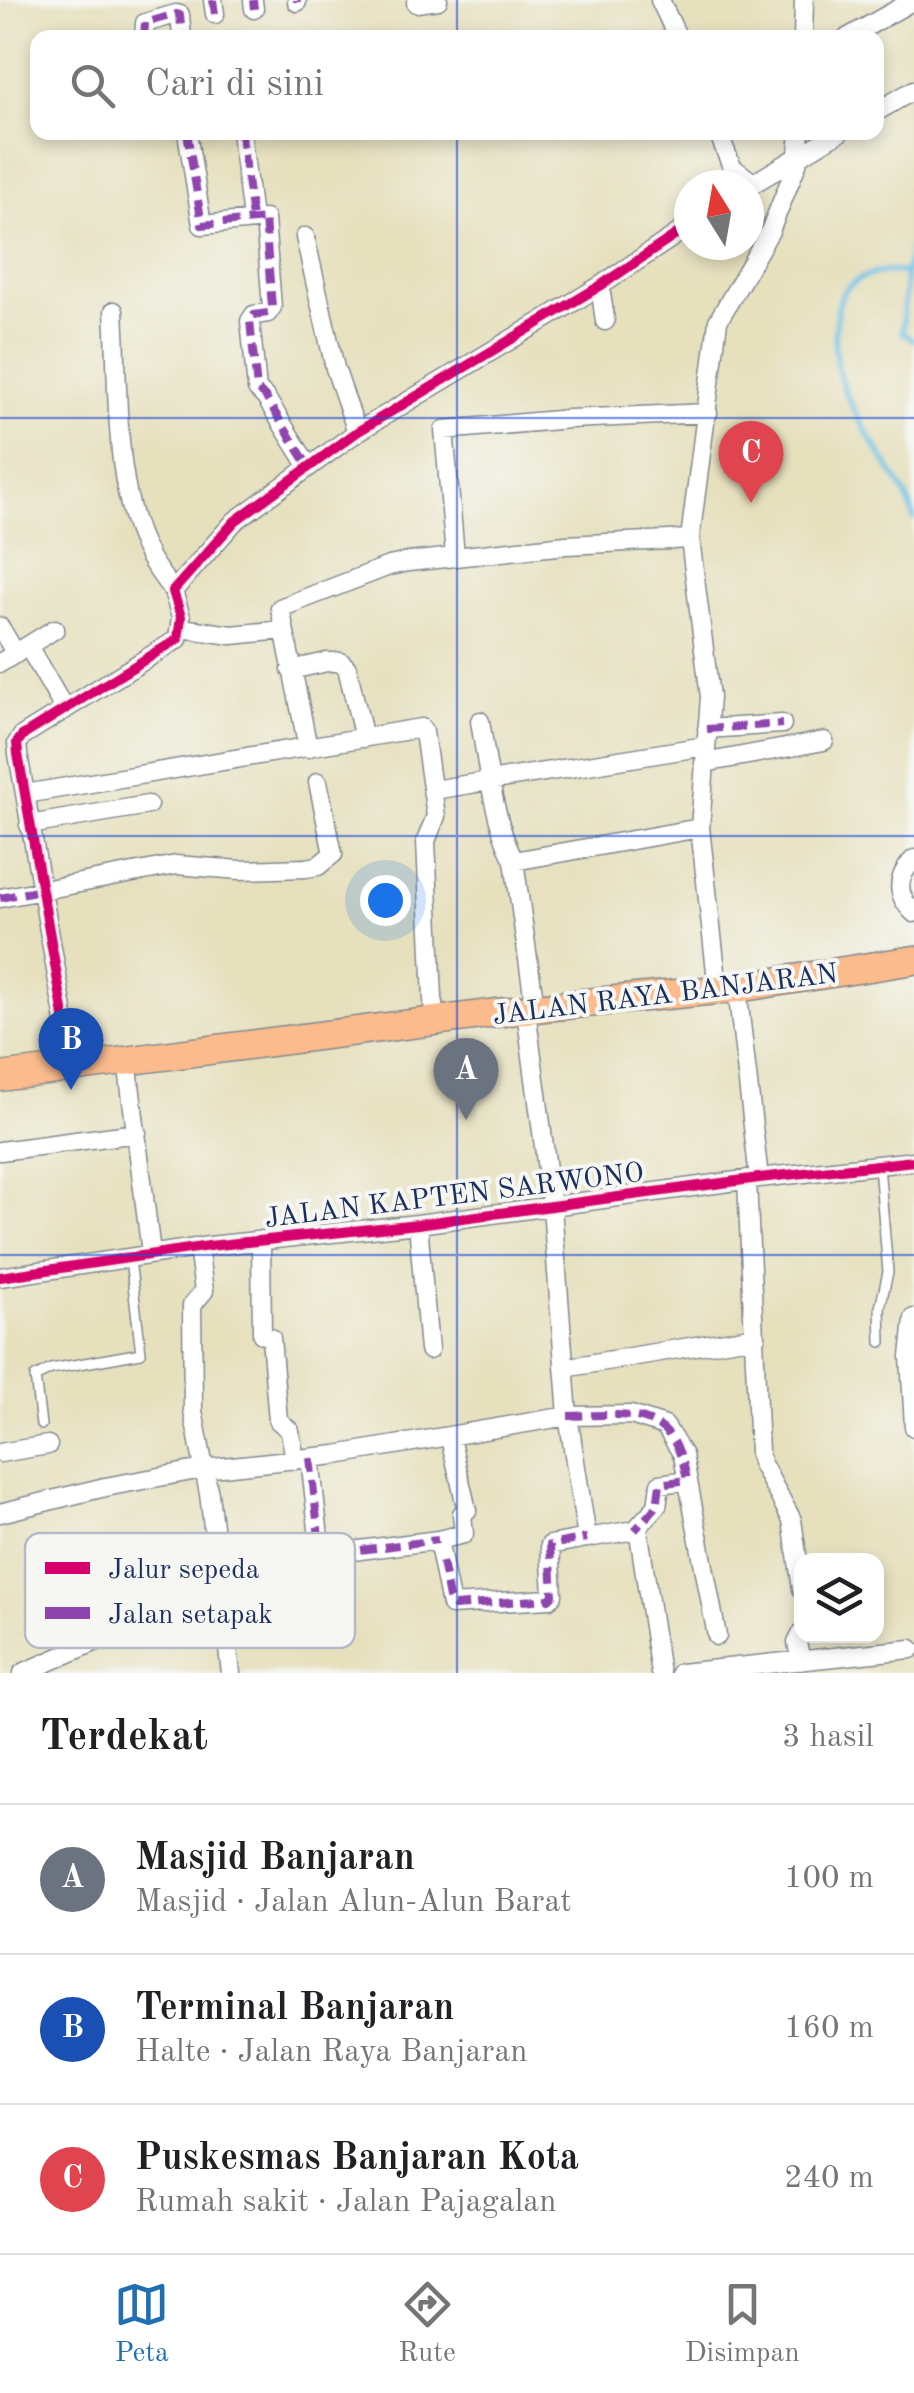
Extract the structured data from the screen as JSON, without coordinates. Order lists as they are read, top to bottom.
{
  "streets": {
    "main road": ["JALAN RAYA BANJARAN"],
    "street": ["JALAN KAPTEN SARWONO"]
  },
  "legend": ["Jalur sepeda", "Jalan setapak"],
  "north": "top",
  "page": {
    "search": "Cari di sini",
    "pins": ["C", "B", "A"],
    "heading": ["Terdekat", "3 hasil"],
    "list": [
      {
        "mark": "A",
        "name": "Masjid Banjaran",
        "note": "Masjid · Jalan Alun-Alun Barat",
        "value": "100 m"
      },
      {
        "mark": "B",
        "name": "Terminal Banjaran",
        "note": "Halte · Jalan Raya Banjaran",
        "value": "160 m"
      },
      {
        "mark": "C",
        "name": "Puskesmas Banjaran Kota",
        "note": "Rumah sakit · Jalan Pajagalan",
        "value": "240 m"
      }
    ],
    "nav": ["Peta", "Rute", "Disimpan"]
  }
}
